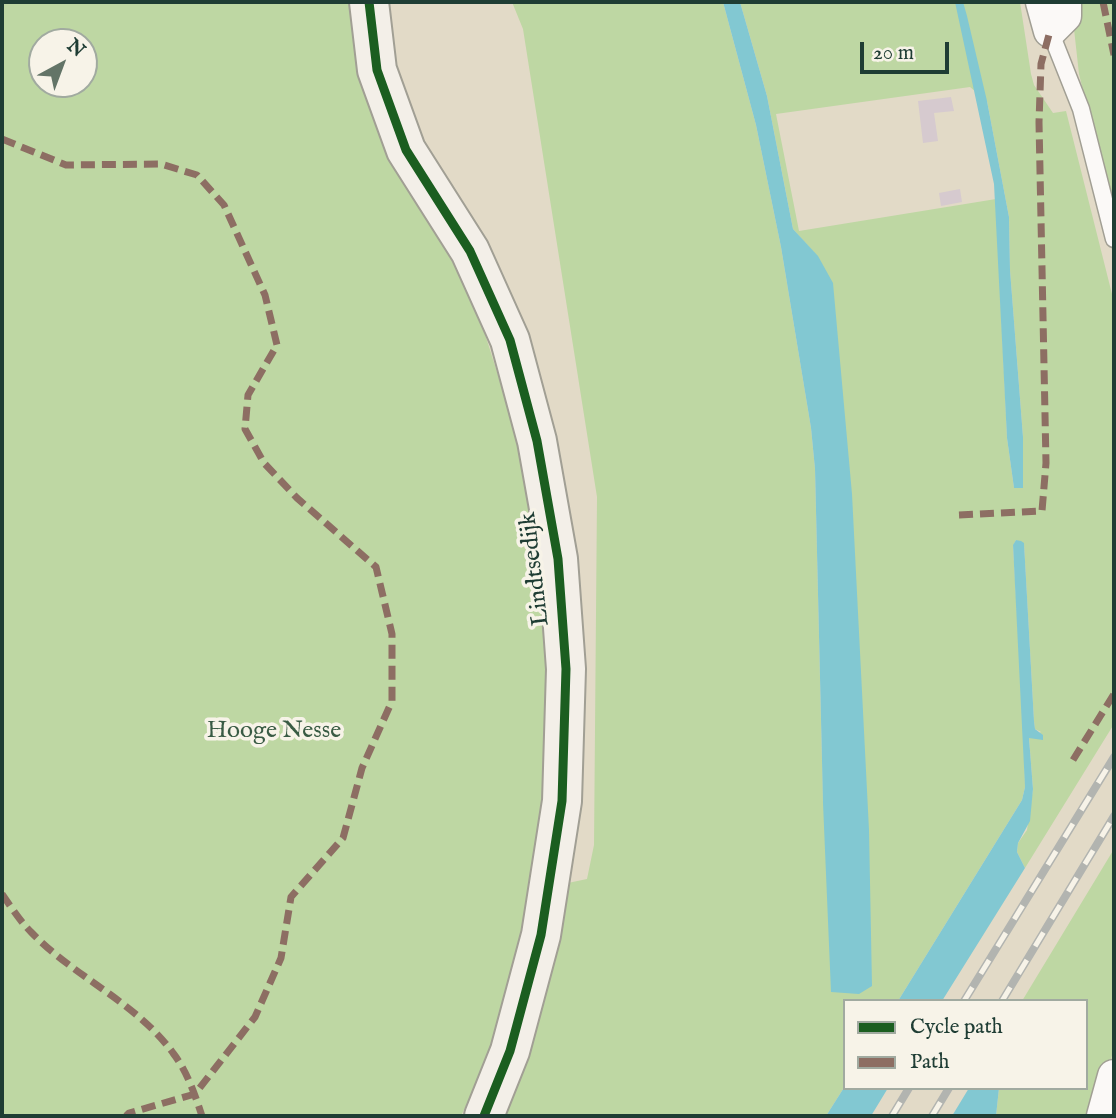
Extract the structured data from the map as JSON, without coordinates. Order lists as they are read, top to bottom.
{
  "streets": {
    "street": ["Lindtsedijk"]
  },
  "parks": ["Hooge Nesse"],
  "legend": ["Cycle path", "Path"],
  "scale_bar": "20 m",
  "north": "top right"
}
